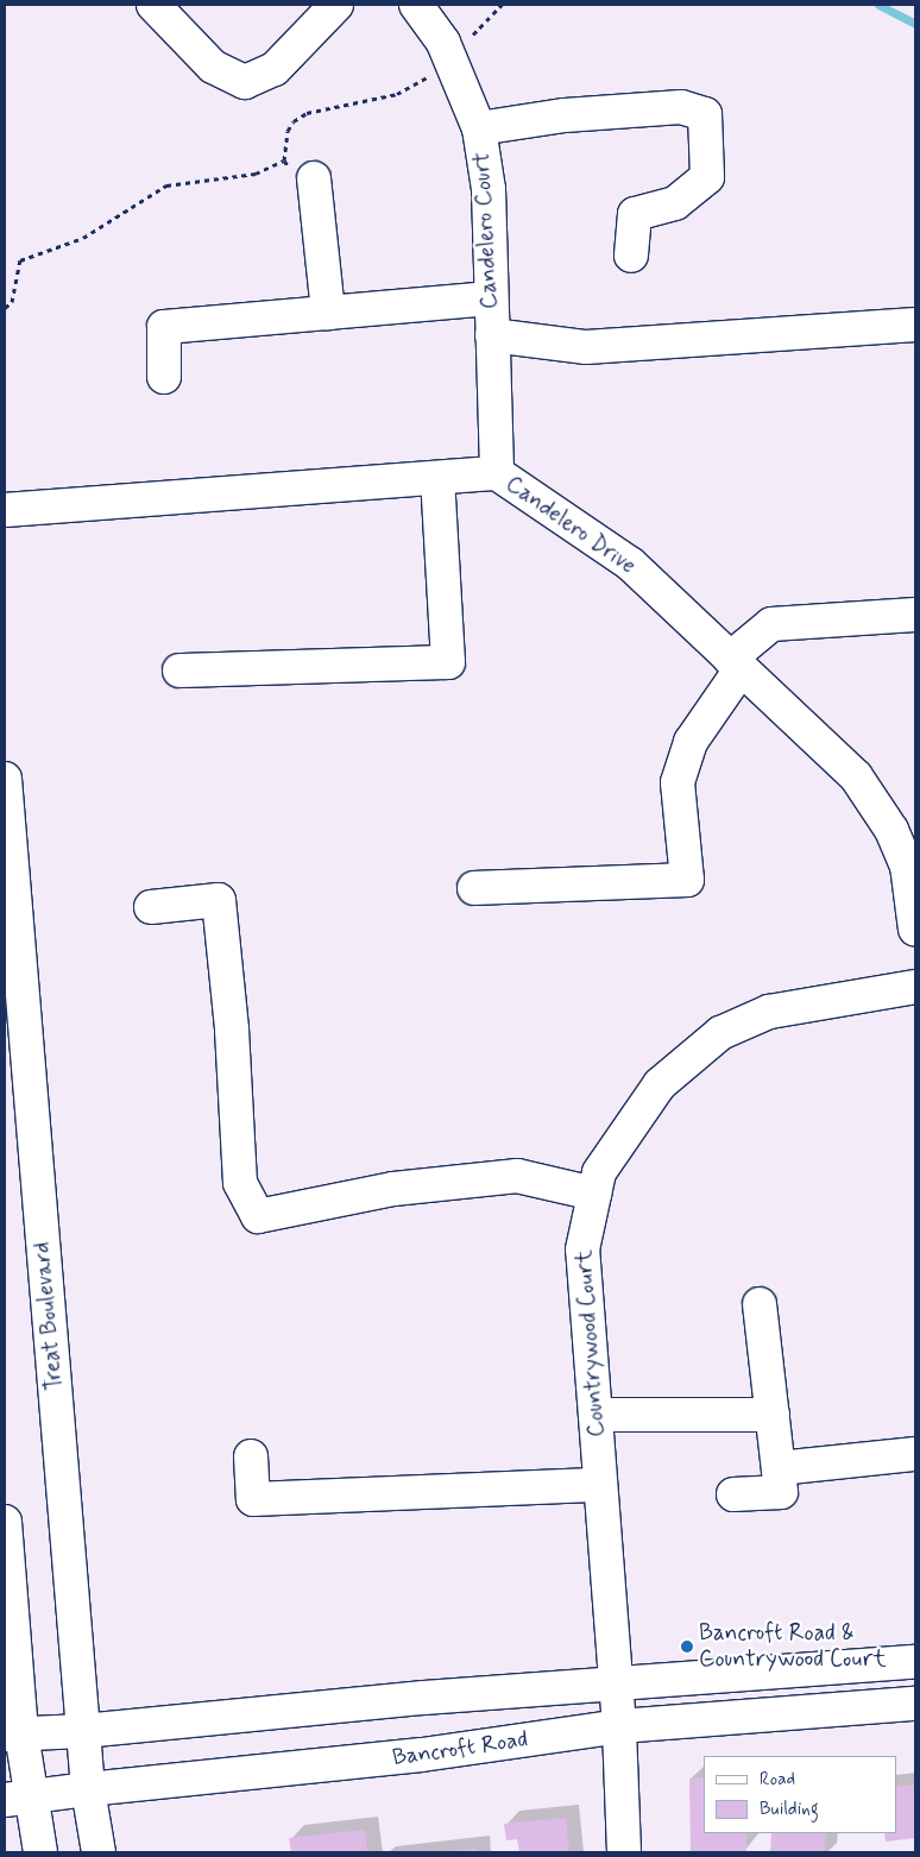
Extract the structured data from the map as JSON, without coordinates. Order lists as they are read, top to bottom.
{
  "streets": {
    "street": [
      "Candelero Court",
      "Candelero Drive",
      "Treat Boulevard",
      "Countrywood Court",
      "Bancroft Road"
    ]
  },
  "crossings": [
    ["Candelero Court", "Candelero Drive"],
    ["Treat Boulevard", "Bancroft Road"],
    ["Countrywood Court", "Bancroft Road"]
  ],
  "places": ["Bancroft Road & Countrywood Court"],
  "legend": ["Road", "Building"]
}
